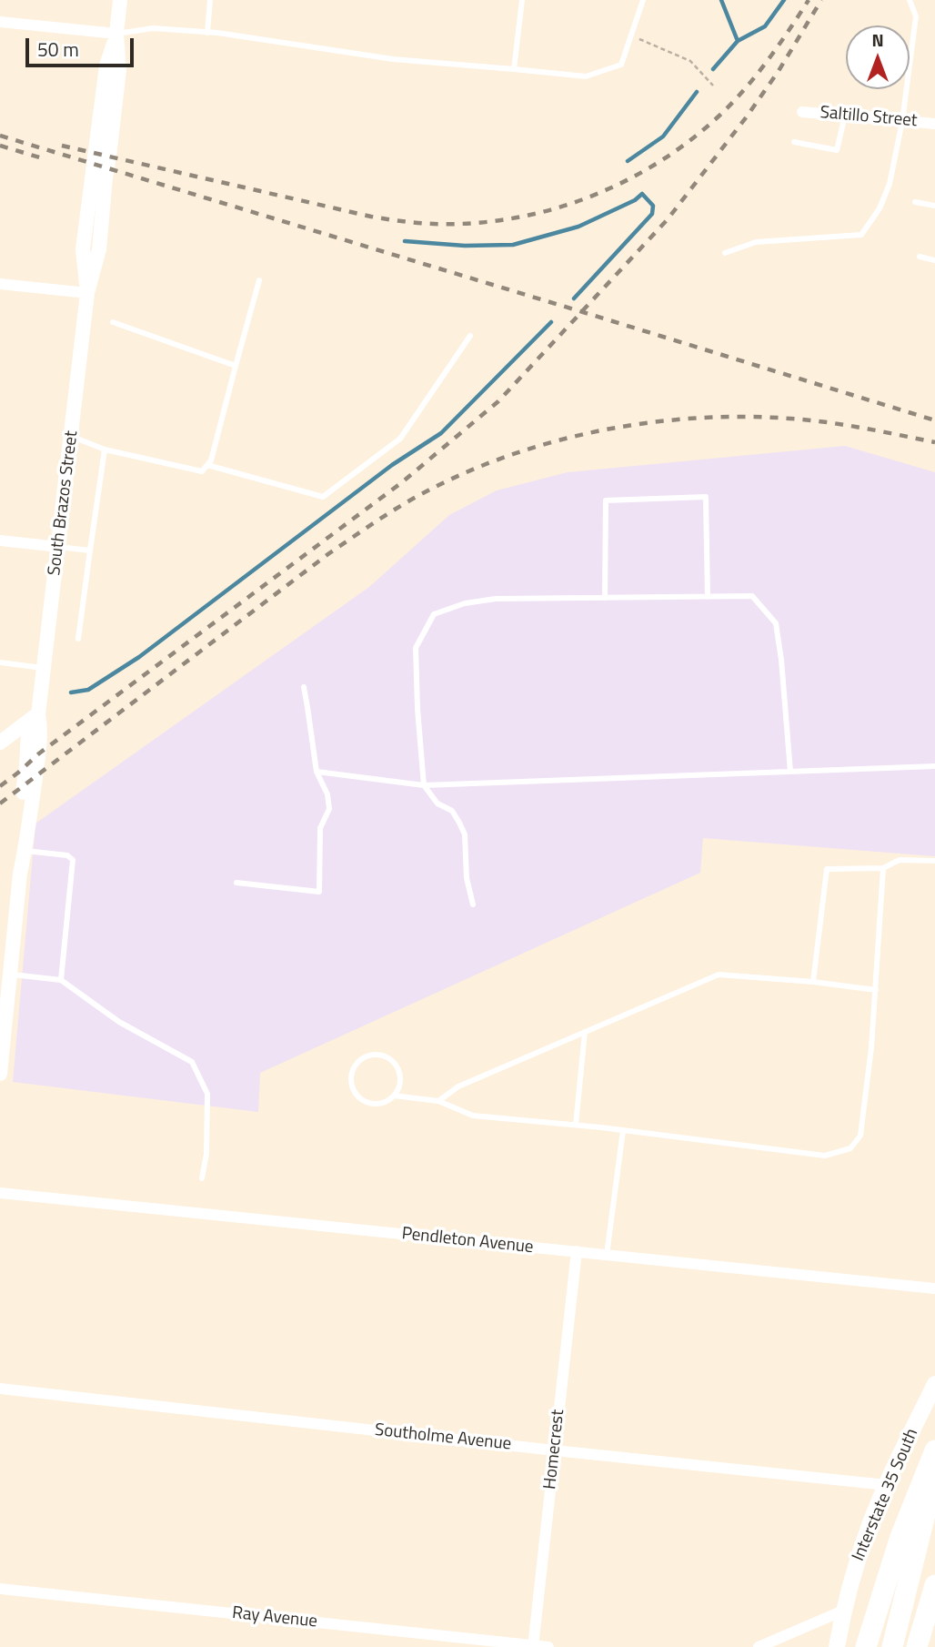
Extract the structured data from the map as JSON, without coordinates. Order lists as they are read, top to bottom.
{
  "streets": {
    "main road": ["Interstate 35 South"],
    "street": [
      "Saltillo Street",
      "South Brazos Street",
      "Pendleton Avenue",
      "Southolme Avenue",
      "Homecrest",
      "Ray Avenue"
    ]
  },
  "crossings": [
    ["Pendleton Avenue", "Homecrest"],
    ["Southolme Avenue", "Homecrest"],
    ["Southolme Avenue", "Interstate 35 South"],
    ["Homecrest", "Ray Avenue"]
  ],
  "scale_bar": "50 m",
  "north": "top"
}
